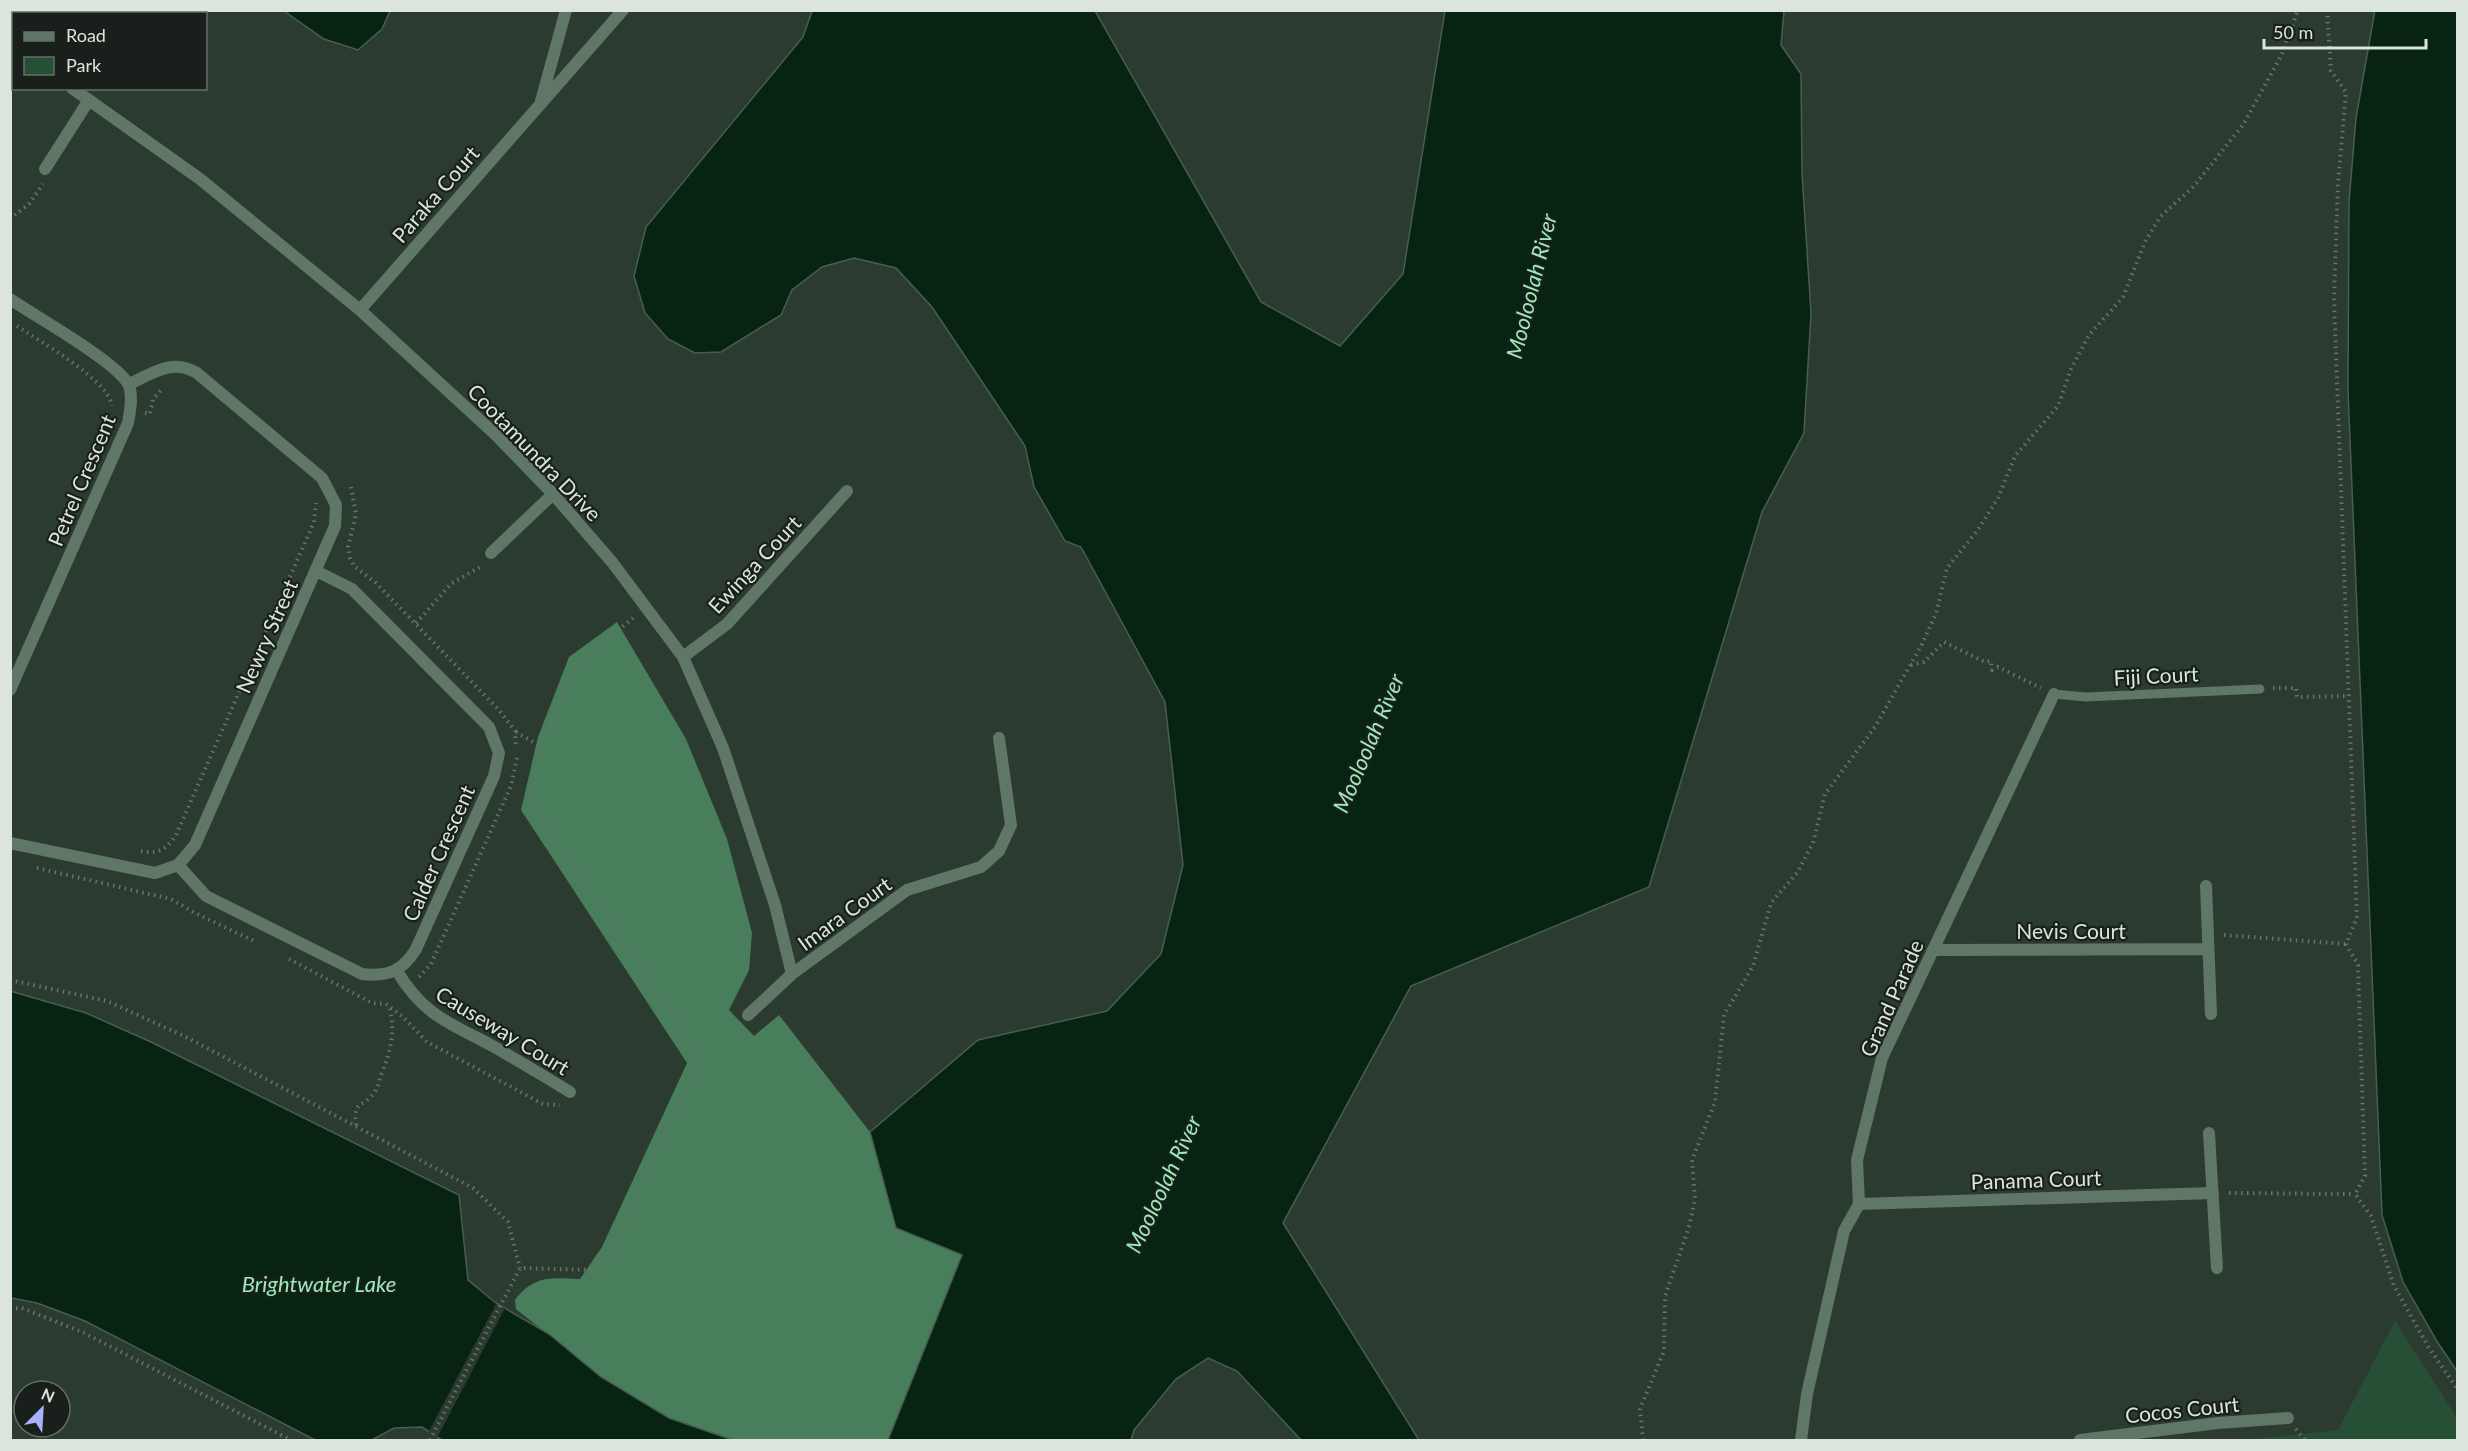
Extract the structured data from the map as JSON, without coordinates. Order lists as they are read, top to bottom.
{
  "streets": {
    "street": [
      "Paraka Court",
      "Cootamundra Drive",
      "Petrel Crescent",
      "Ewinga Court",
      "Newry Street",
      "Calder Crescent",
      "Imara Court",
      "Nevis Court",
      "Grand Parade",
      "Causeway Court",
      "Panama Court",
      "Cocos Court"
    ],
    "lane": ["Fiji Court"]
  },
  "crossings": [
    ["Paraka Court", "Cootamundra Drive"],
    ["Cootamundra Drive", "Ewinga Court"],
    ["Cootamundra Drive", "Imara Court"],
    ["Petrel Crescent", "Newry Street"],
    ["Newry Street", "Calder Crescent"],
    ["Fiji Court", "Grand Parade"],
    ["Calder Crescent", "Causeway Court"],
    ["Nevis Court", "Grand Parade"],
    ["Grand Parade", "Panama Court"]
  ],
  "water": ["Mooloolah River", "Brightwater Lake"],
  "legend": ["Road", "Park"],
  "scale_bar": "50 m",
  "north": "top right"
}
